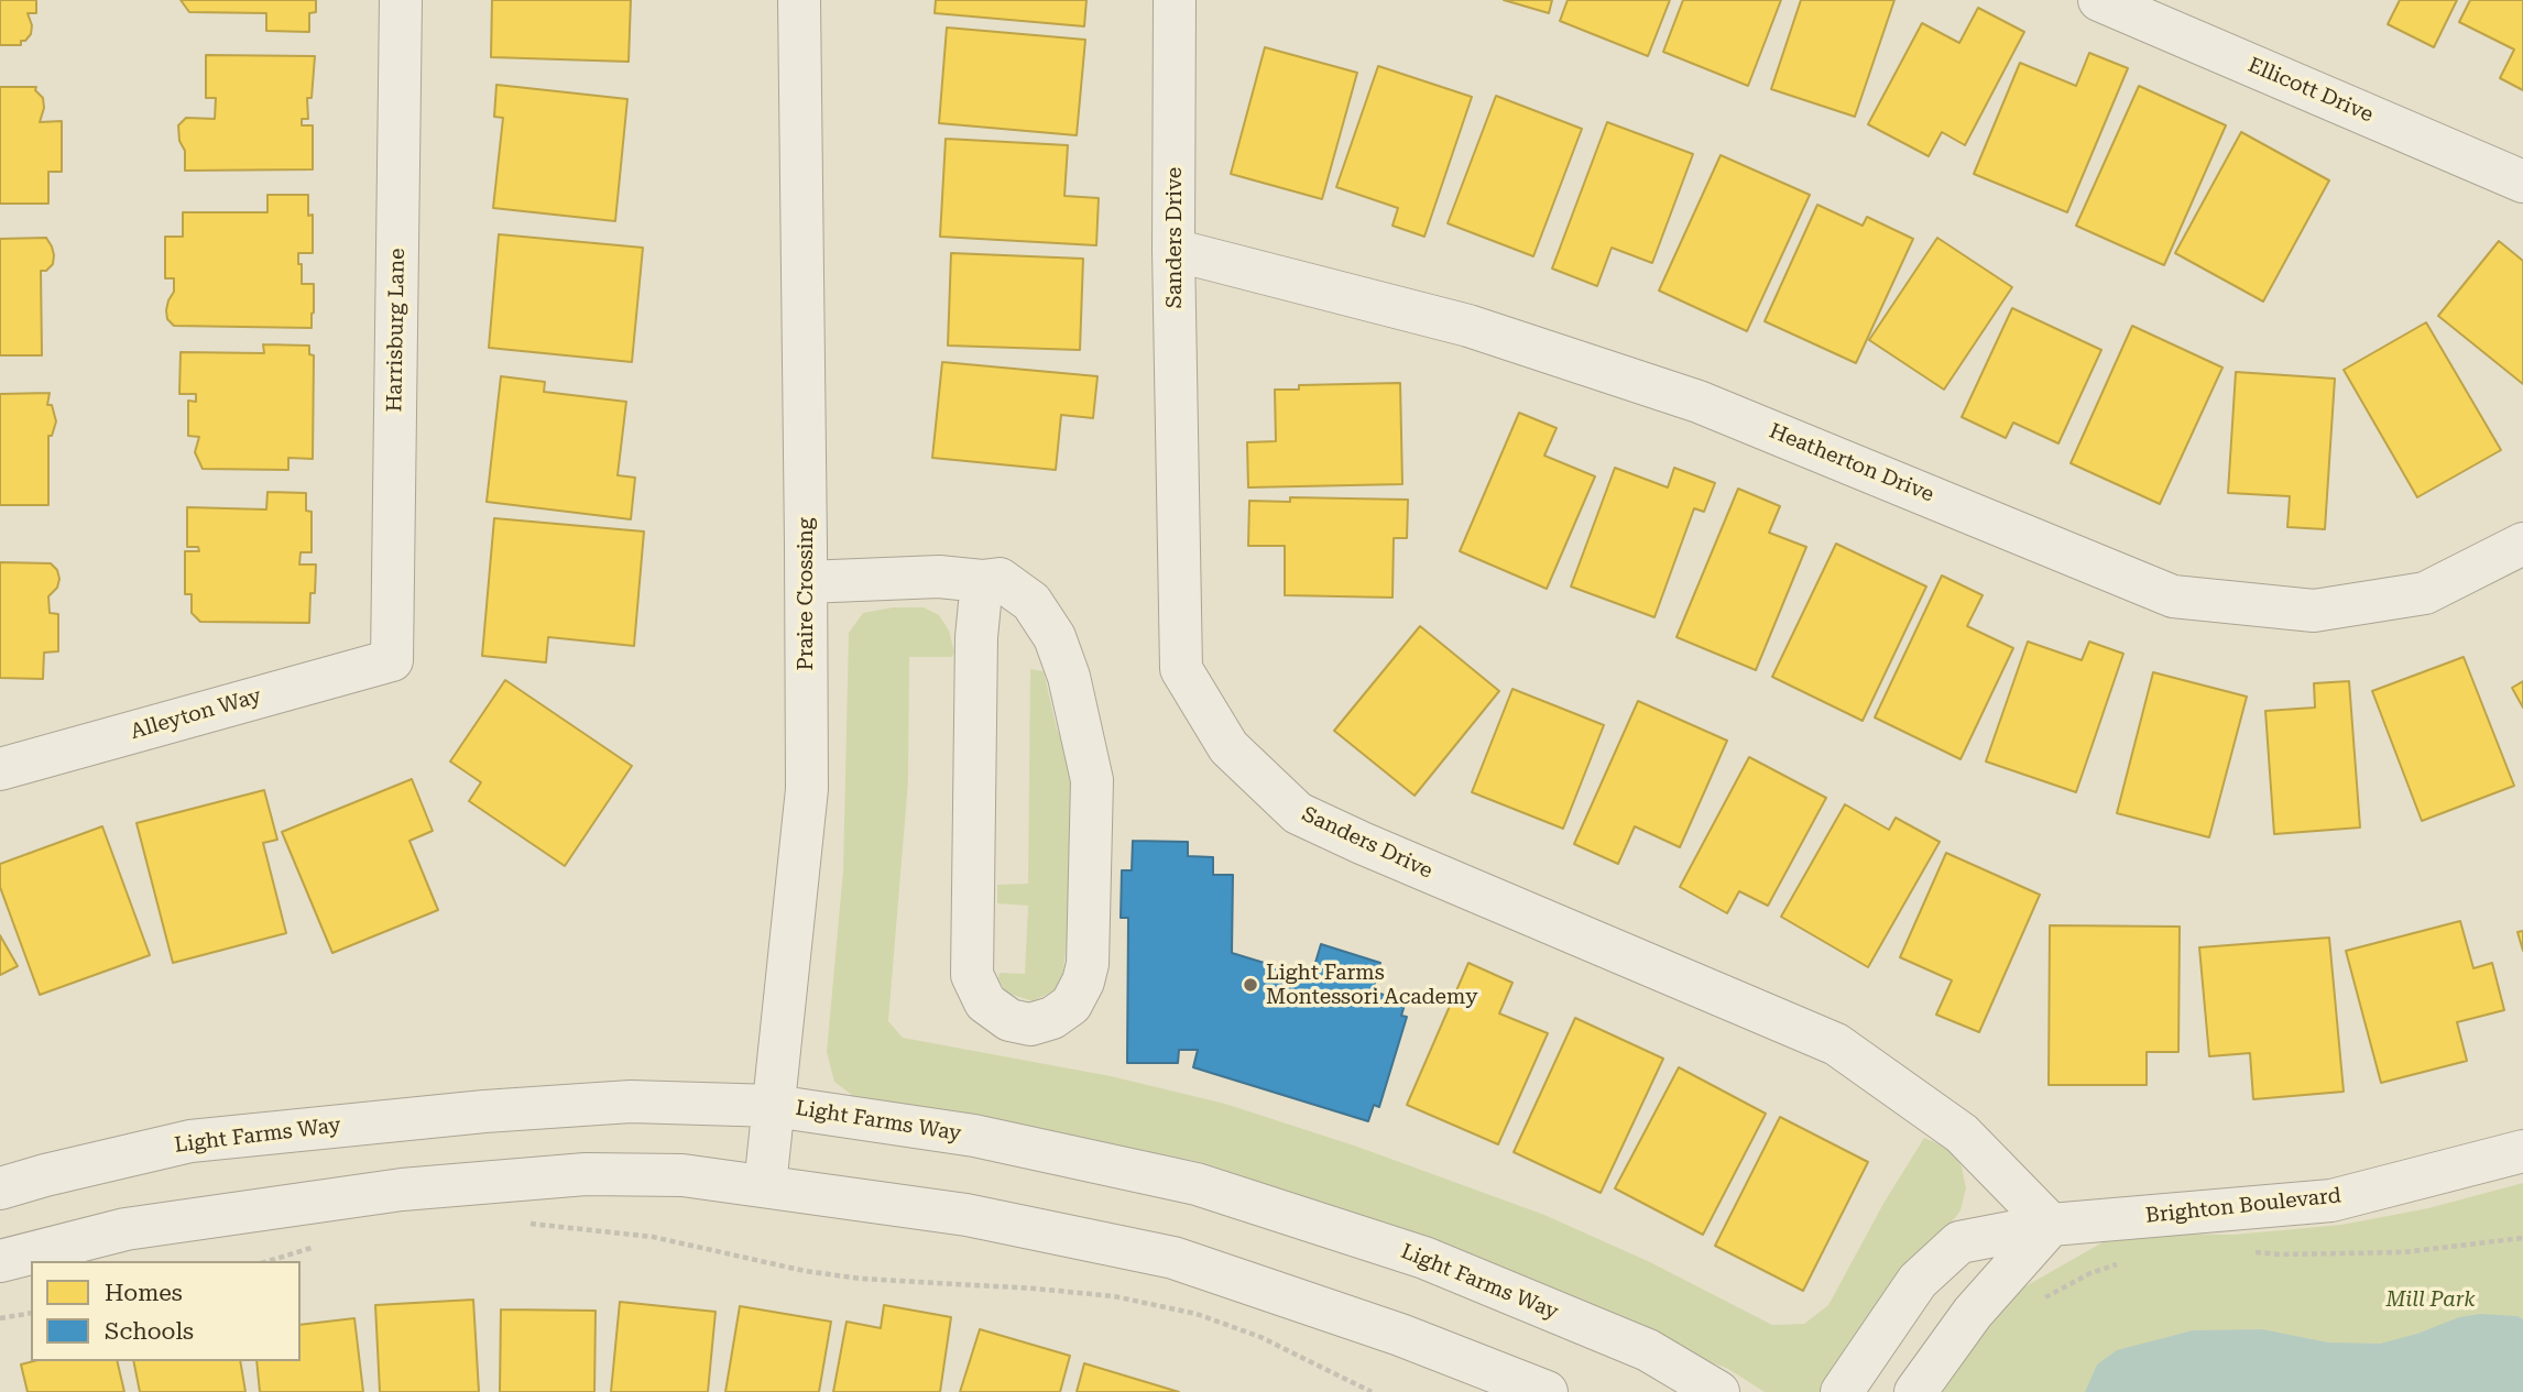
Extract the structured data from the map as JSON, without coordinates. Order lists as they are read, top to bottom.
{
  "streets": {
    "street": [
      "Ellicott Drive",
      "Sanders Drive",
      "Harrisburg Lane",
      "Heatherton Drive",
      "Praire Crossing",
      "Alleyton Way",
      "Light Farms Way",
      "Brighton Boulevard"
    ]
  },
  "crossings": [
    ["Sanders Drive", "Heatherton Drive"],
    ["Sanders Drive", "Brighton Boulevard"],
    ["Harrisburg Lane", "Alleyton Way"],
    ["Praire Crossing", "Light Farms Way"]
  ],
  "parks": ["Mill Park"],
  "places": ["Light Farms Montessori Academy"],
  "legend": ["Homes", "Schools"]
}
